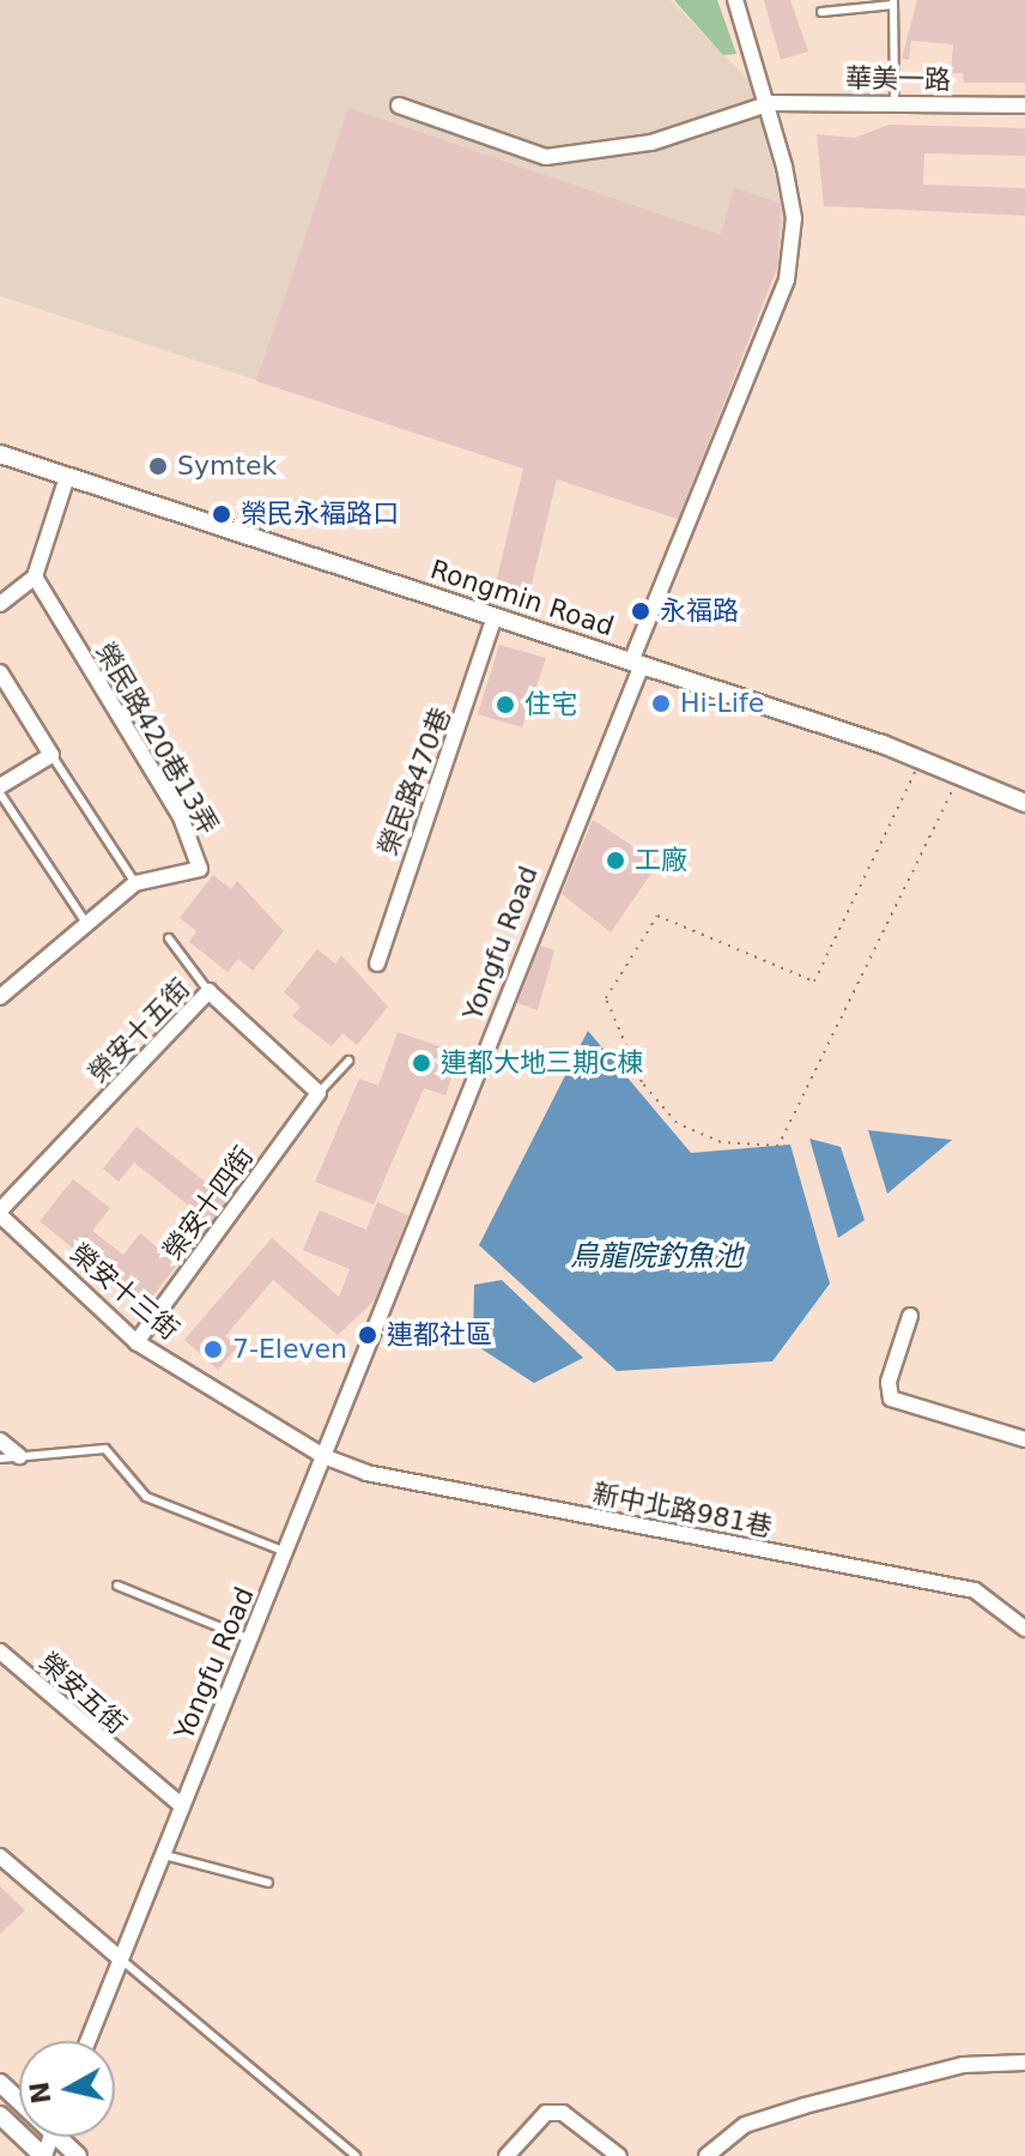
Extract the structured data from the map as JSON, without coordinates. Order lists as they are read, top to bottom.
{
  "streets": {
    "street": [
      "華美一路",
      "Rongmin Road",
      "榮民路420巷13弄",
      "榮民路470巷",
      "Yongfu Road",
      "榮安十五街",
      "榮安十四街",
      "榮安十三街",
      "新中北路981巷",
      "榮安五街"
    ]
  },
  "crossings": [
    ["華美一路", "Yongfu Road"],
    ["Rongmin Road", "榮民路470巷"],
    ["Rongmin Road", "Yongfu Road"],
    ["Yongfu Road", "榮安十三街"],
    ["Yongfu Road", "新中北路981巷"],
    ["Yongfu Road", "榮安五街"],
    ["榮安十五街", "榮安十四街"],
    ["榮安十五街", "榮安十三街"],
    ["榮安十四街", "榮安十三街"],
    ["榮安十三街", "新中北路981巷"]
  ],
  "water": ["烏龍院釣魚池"],
  "places": [
    "Symtek",
    "榮民永褔路口",
    "永福路",
    "Hi-Life",
    "住宅",
    "工廠",
    "連都大地三期C棟",
    "連都社區",
    "7-Eleven"
  ],
  "north": "left"
}
